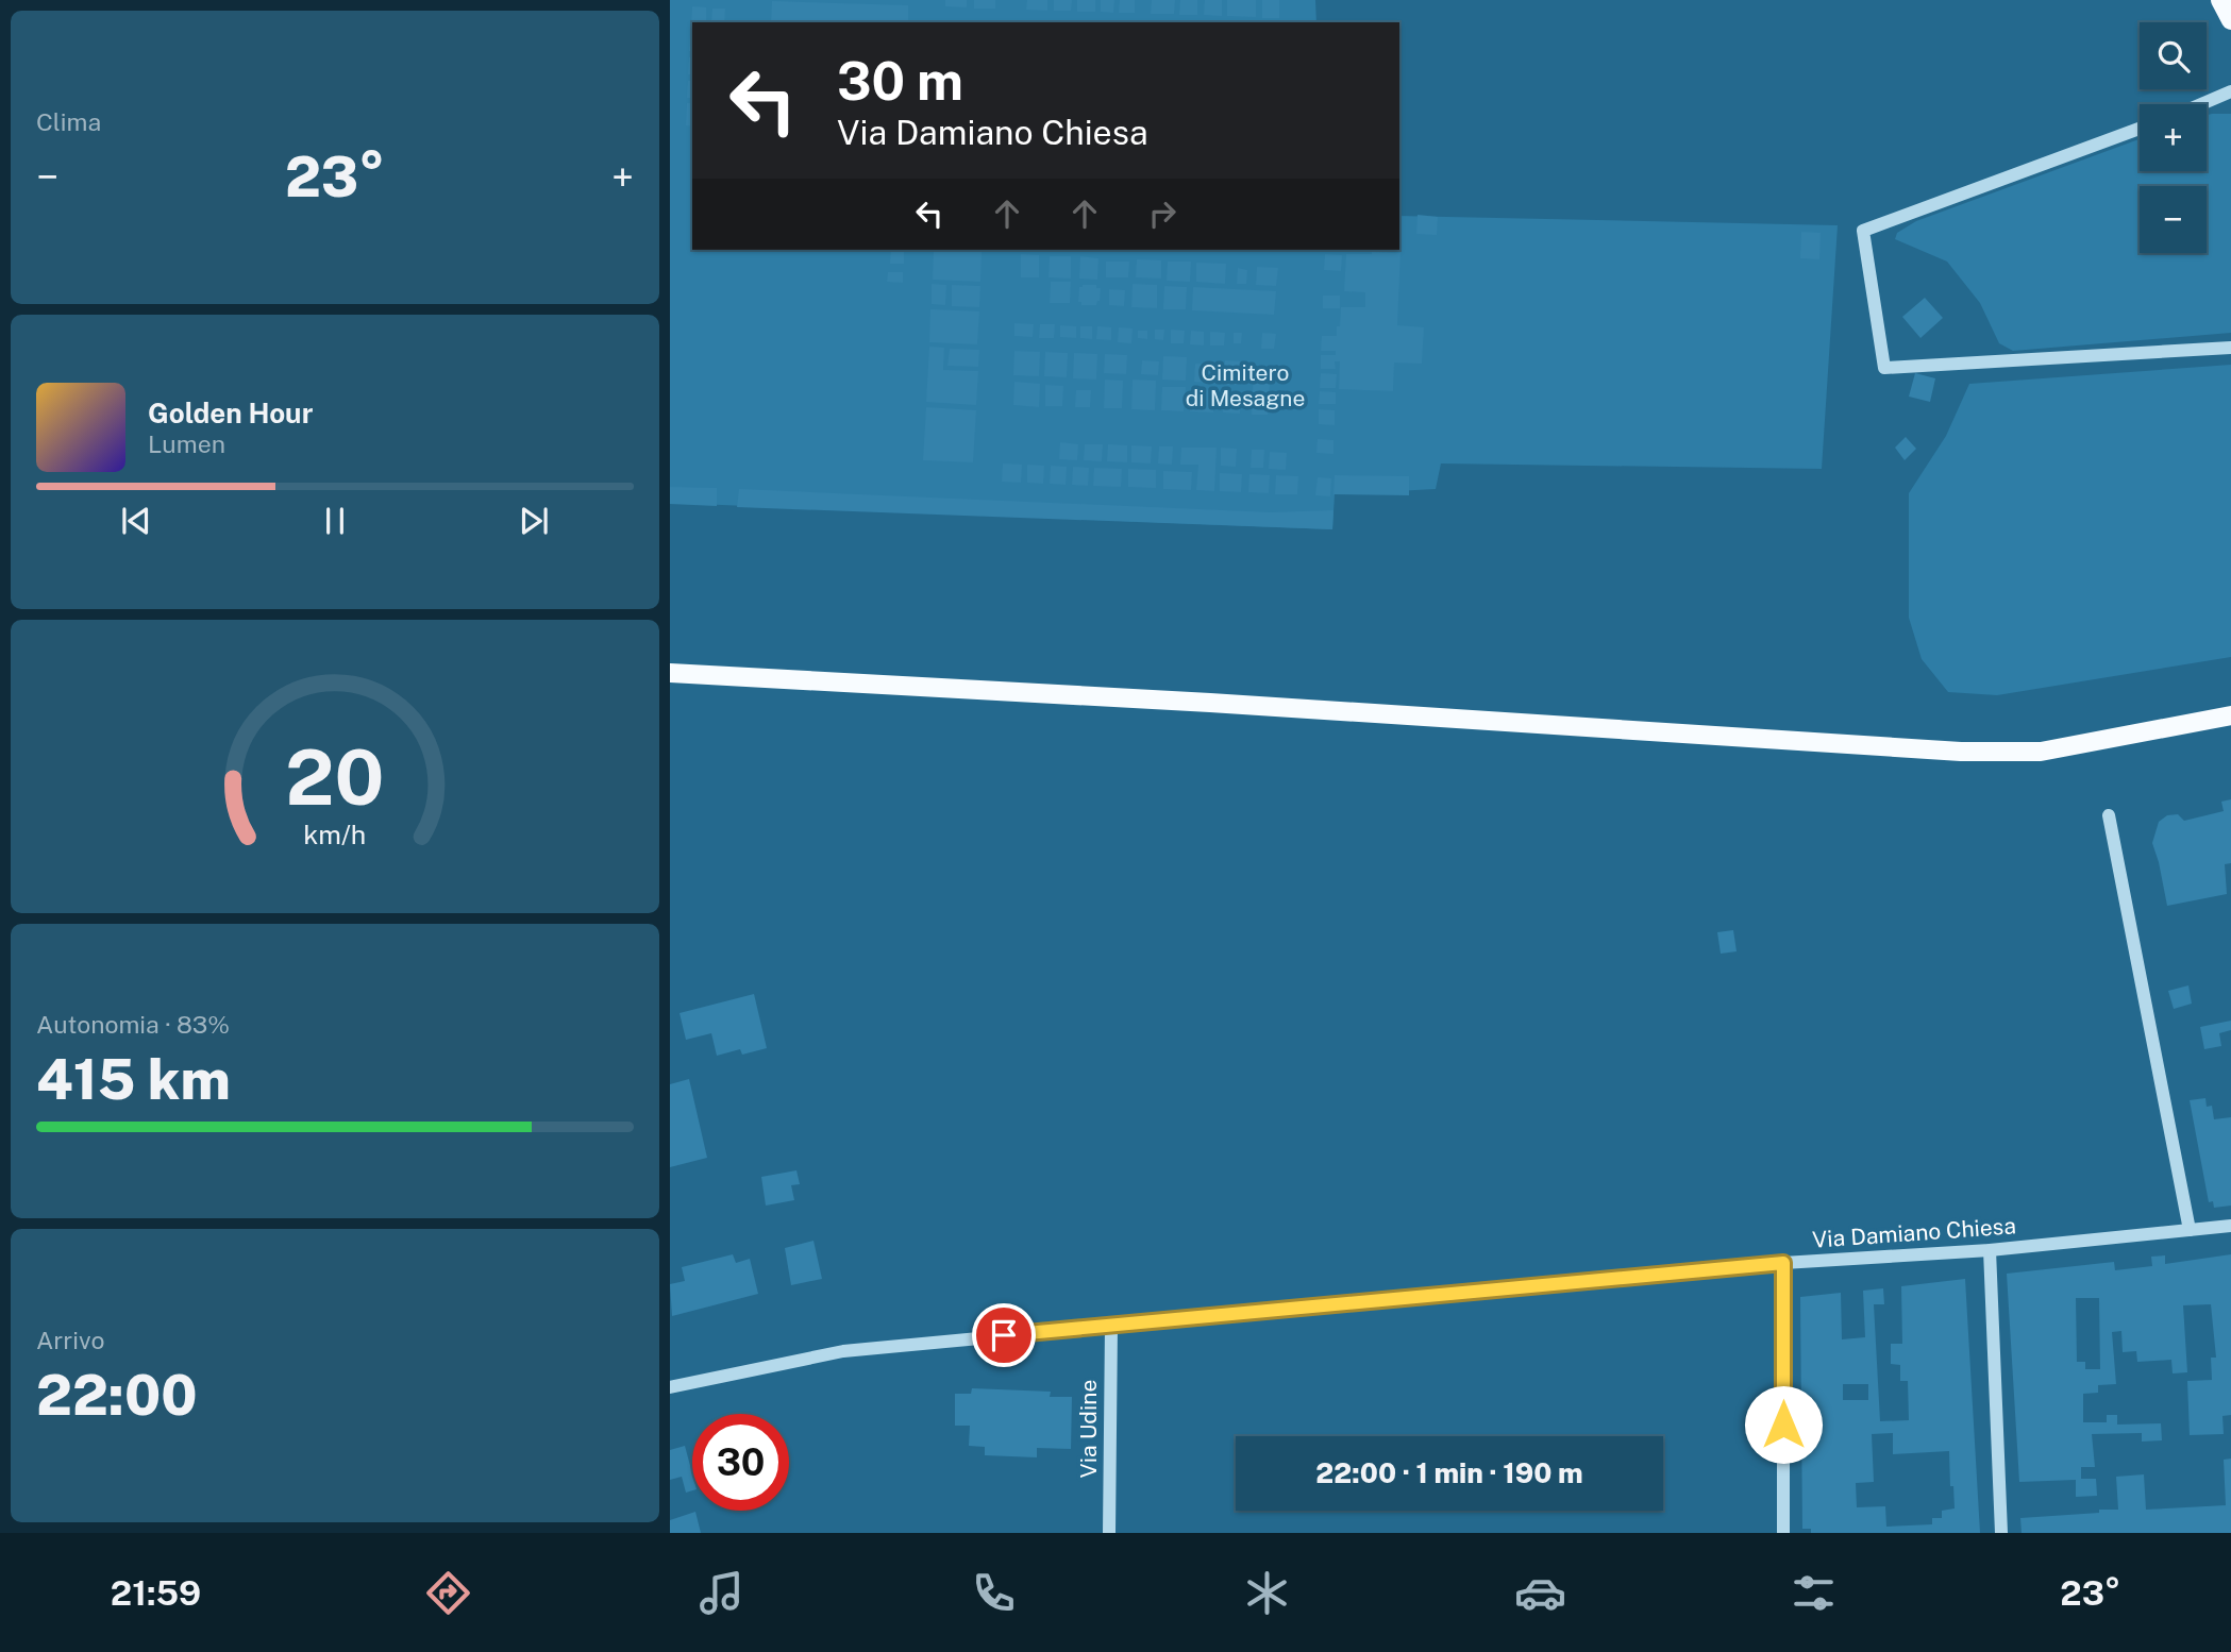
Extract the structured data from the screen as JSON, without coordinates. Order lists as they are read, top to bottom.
{
  "streets": {
    "street": ["Via Damiano Chiesa", "Via Udine"]
  },
  "crossings": [
    ["Via Damiano Chiesa", "Via Udine"]
  ],
  "parks": ["Cimitero di Mesagne"],
  "page": {
    "tile": [
      "Clima",
      ["Autonomia · 83%", "415 km"],
      ["Arrivo", "22:00"]
    ],
    "map_buttons": ["+", "−"],
    "turn": ["30 m", "Via Damiano Chiesa"],
    "heat": ["−", "23°", "+"],
    "song": ["Golden Hour", "Lumen"],
    "limit": "30",
    "trip": "22:00 · 1 min · 190 m",
    "tabs": ["21:59", "23°"],
    "gauge": ["20", "km/h"]
  }
}
